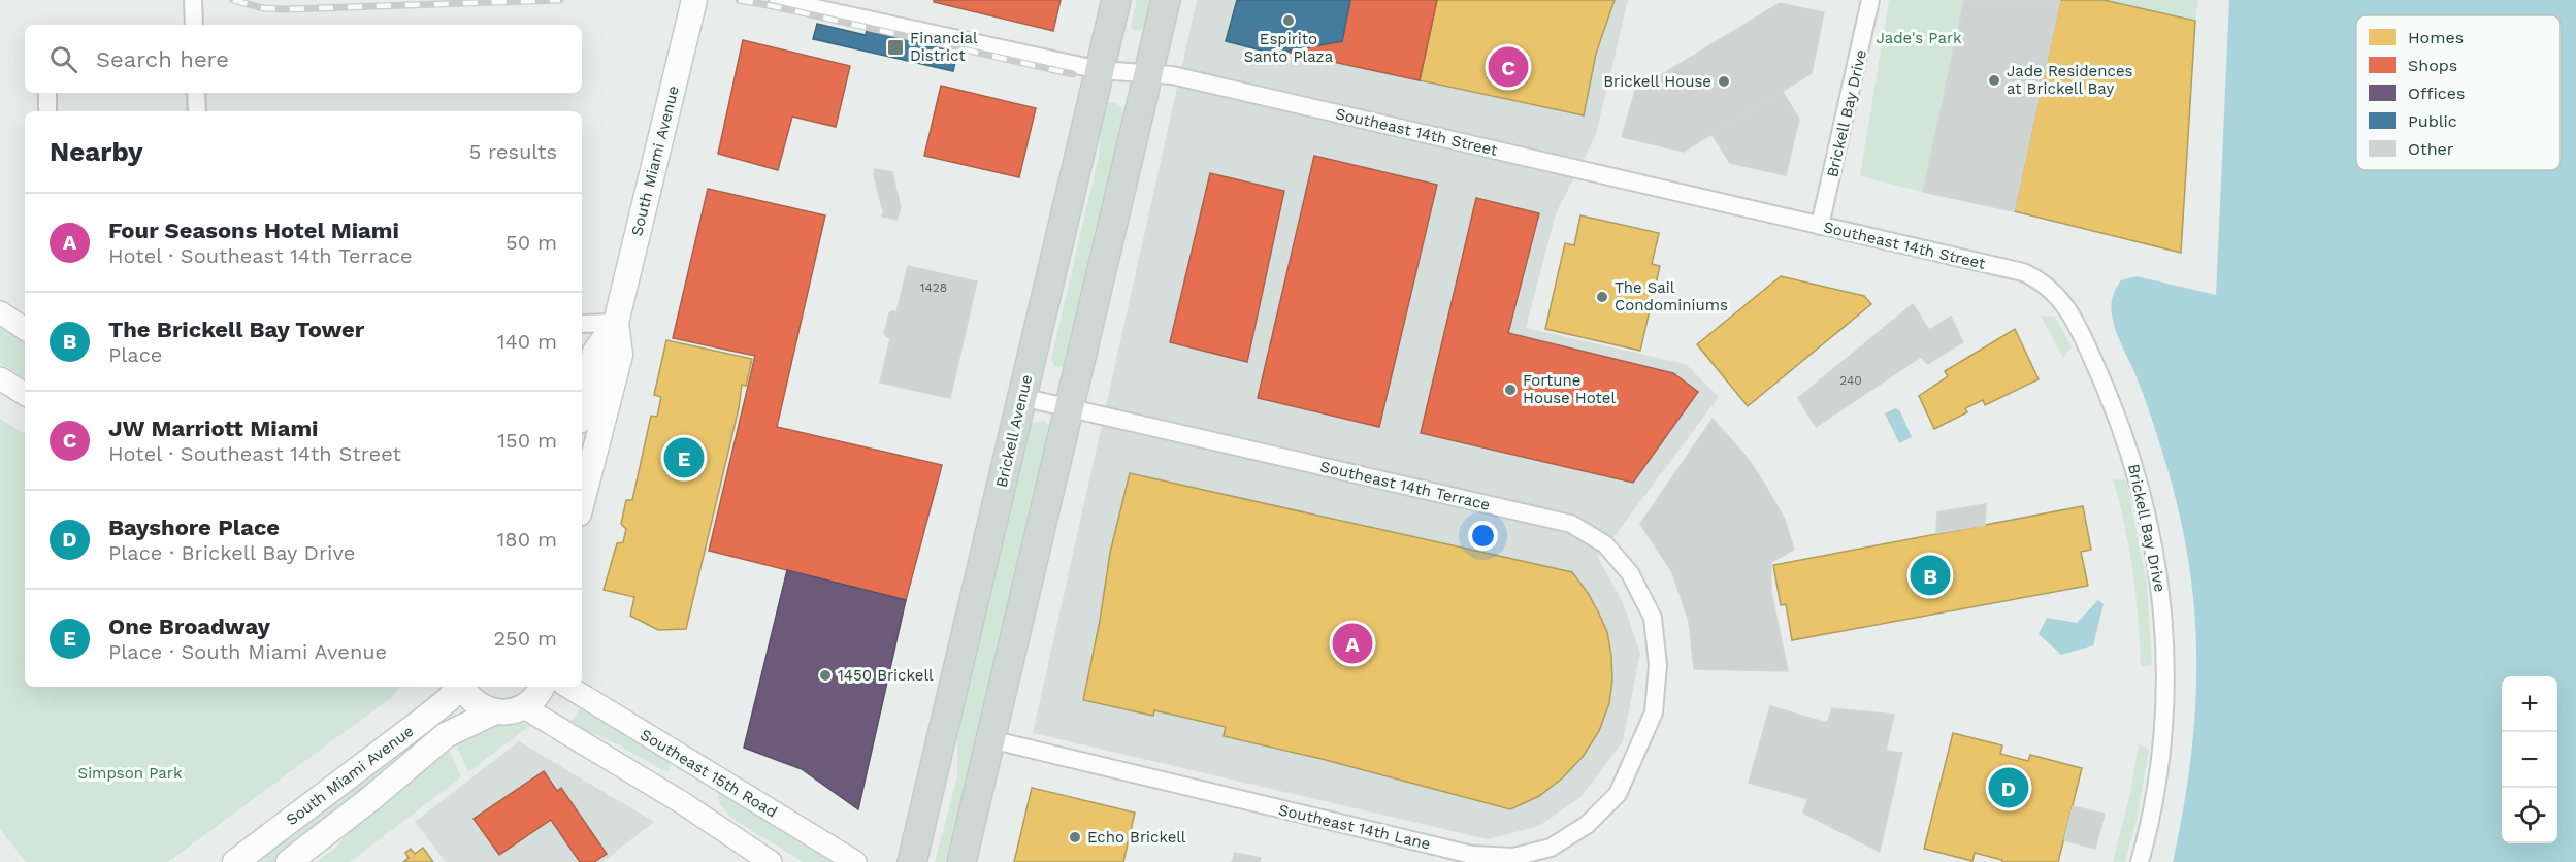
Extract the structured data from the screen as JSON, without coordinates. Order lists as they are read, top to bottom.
{
  "streets": {
    "main road": ["South Miami Avenue", "Brickell Avenue"],
    "street": [
      "Brickell Bay Drive",
      "Southeast 14th Street",
      "Southeast 14th Terrace",
      "Southeast 15th Road",
      "Southeast 14th Lane"
    ]
  },
  "crossings": [
    ["Brickell Bay Drive", "Southeast 14th Street"],
    ["Southeast 14th Street", "Brickell Avenue"],
    ["Brickell Avenue", "Southeast 14th Terrace"],
    ["Southeast 14th Terrace", "Southeast 14th Lane"]
  ],
  "parks": ["Jade's Park", "Simpson Park"],
  "places": {
    "other": [
      "Espirito Santo Plaza",
      "Jade Residences at Brickell Bay",
      "Brickell House",
      "The Sail Condominiums",
      "Fortune House Hotel",
      "1450 Brickell",
      "Echo Brickell"
    ],
    "transit": ["Financial District"]
  },
  "house_numbers": ["1428", "240"],
  "legend": [
    "Homes",
    "Shops",
    "Offices",
    "Public",
    "Other"
  ],
  "page": {
    "search": "Search here",
    "pins": [
      "C",
      "E",
      "B",
      "A",
      "D"
    ],
    "heading": ["Nearby", "5 results"],
    "list": [
      {
        "mark": "A",
        "name": "Four Seasons Hotel Miami",
        "note": "Hotel · Southeast 14th Terrace",
        "value": "50 m"
      },
      {
        "mark": "B",
        "name": "The Brickell Bay Tower",
        "note": "Place",
        "value": "140 m"
      },
      {
        "mark": "C",
        "name": "JW Marriott Miami",
        "note": "Hotel · Southeast 14th Street",
        "value": "150 m"
      },
      {
        "mark": "D",
        "name": "Bayshore Place",
        "note": "Place · Brickell Bay Drive",
        "value": "180 m"
      },
      {
        "mark": "E",
        "name": "One Broadway",
        "note": "Place · South Miami Avenue",
        "value": "250 m"
      }
    ],
    "map_buttons": ["+", "−"]
  }
}
